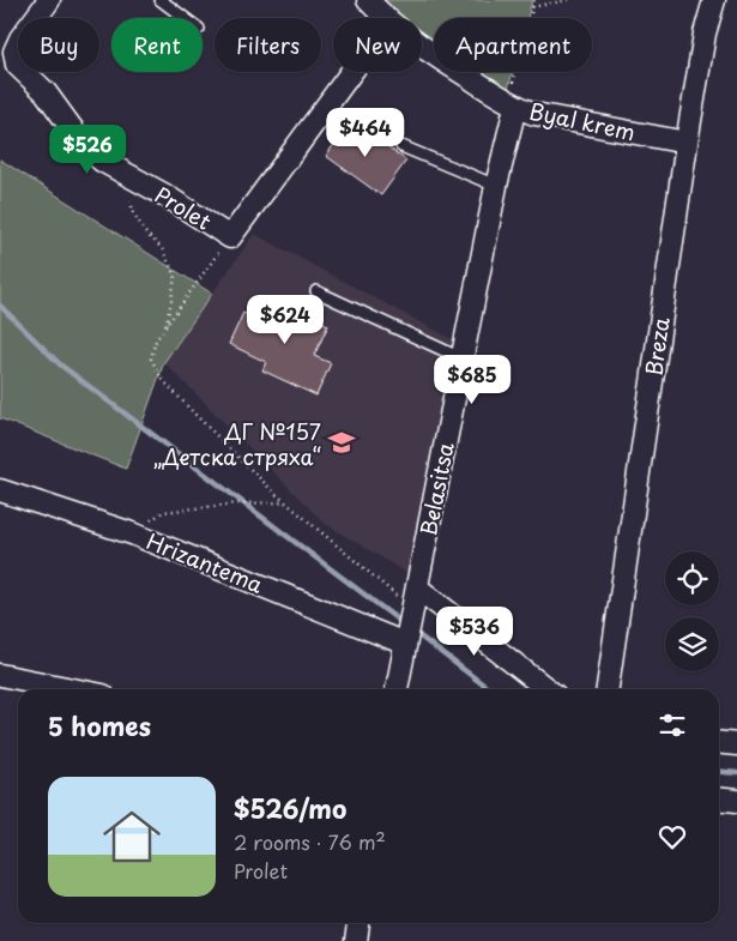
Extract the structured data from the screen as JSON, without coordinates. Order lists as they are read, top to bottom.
{
  "streets": {
    "street": [
      "Byal krem",
      "Prolet",
      "Breza",
      "Belasitsa",
      "Hrizantema"
    ]
  },
  "crossings": [
    ["Byal krem", "Breza"],
    ["Byal krem", "Belasitsa"],
    ["Belasitsa", "Hrizantema"]
  ],
  "places": {
    "school or university": ["ДГ №157 „Детска стряха“"]
  },
  "page": {
    "chip": [
      "Buy",
      "Rent",
      "Filters",
      "New",
      "Apartment"
    ],
    "price": [
      "$464",
      "$526",
      "$624",
      "$685",
      "$536"
    ],
    "heading": "5 homes",
    "list": [
      {
        "name": "$526/mo",
        "note": "2 rooms · 76 m² · Prolet"
      }
    ]
  }
}
